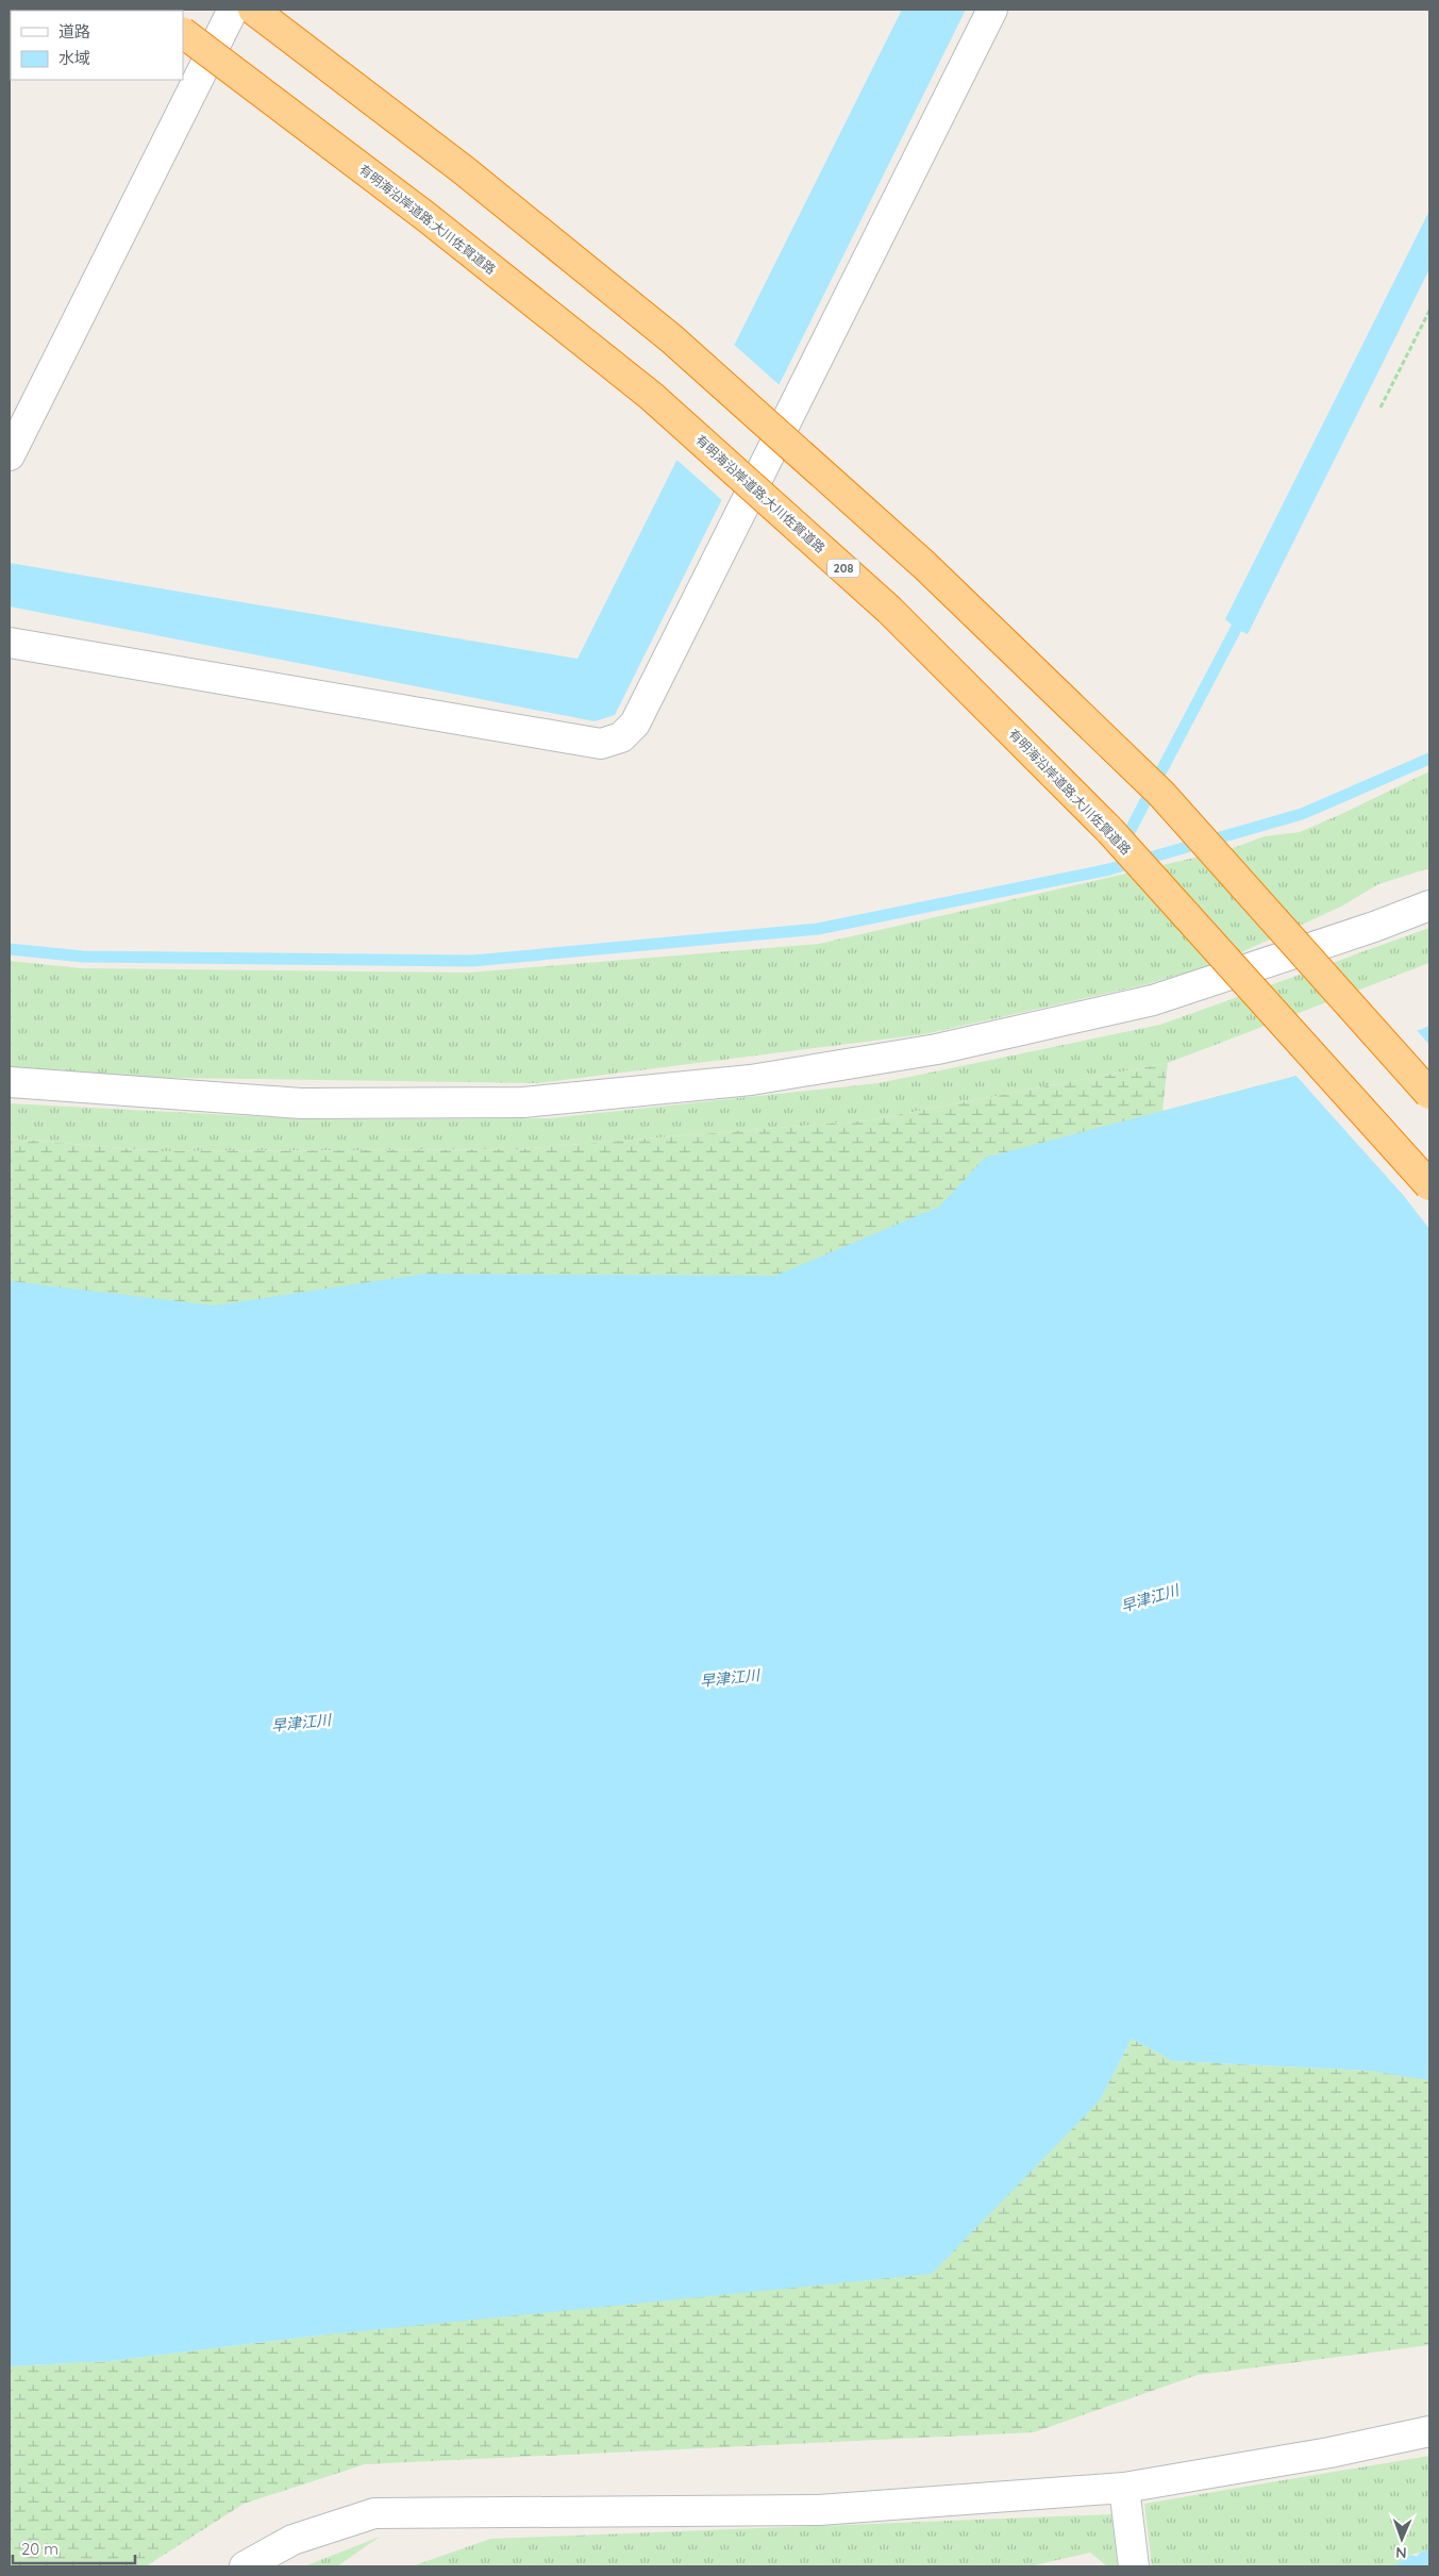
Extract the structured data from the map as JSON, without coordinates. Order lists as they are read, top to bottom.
{
  "streets": {
    "highway": ["有明海沿岸道路;大川佐賀道路", "208"]
  },
  "water": ["早津江川"],
  "legend": ["道路", "水域"],
  "scale_bar": "20 m",
  "north": "bottom"
}
